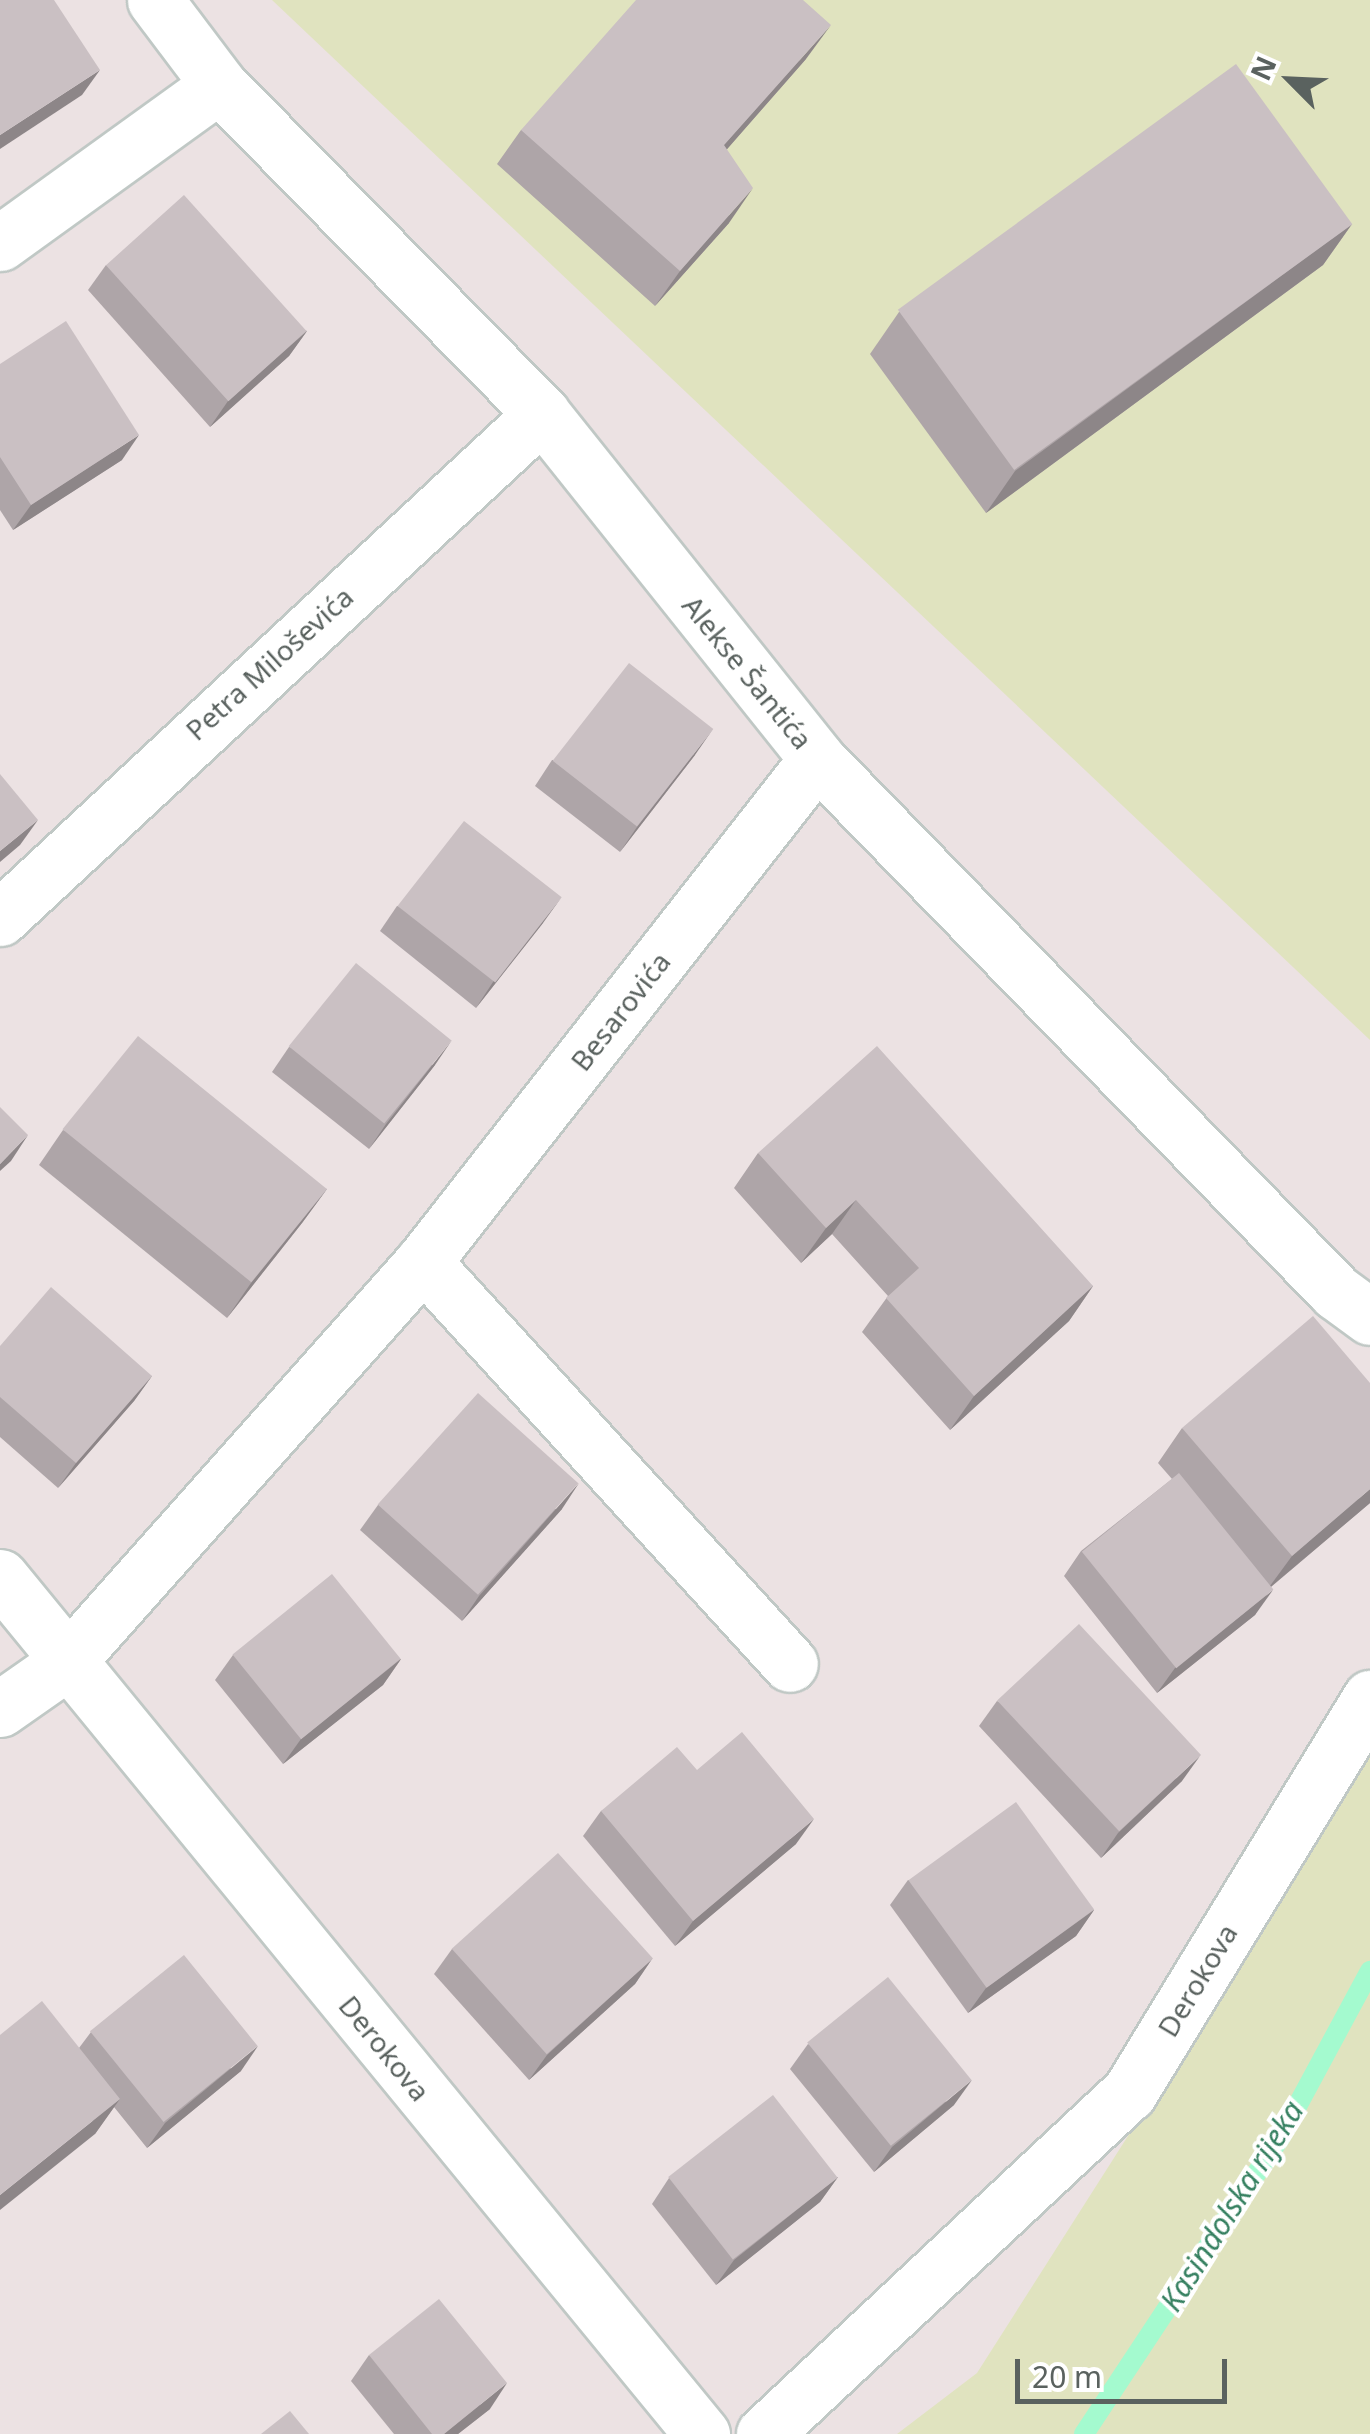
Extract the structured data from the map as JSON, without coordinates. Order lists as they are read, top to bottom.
{
  "streets": {
    "street": [
      "Petra Miloševića",
      "Alekse Šantića",
      "Besarovića",
      "Derokova"
    ]
  },
  "crossings": [
    ["Petra Miloševića", "Alekse Šantića"],
    ["Alekse Šantića", "Besarovića"],
    ["Besarovića", "Derokova"]
  ],
  "water": ["Kasindolska rijeka"],
  "scale_bar": "20 m",
  "north": "top left"
}
